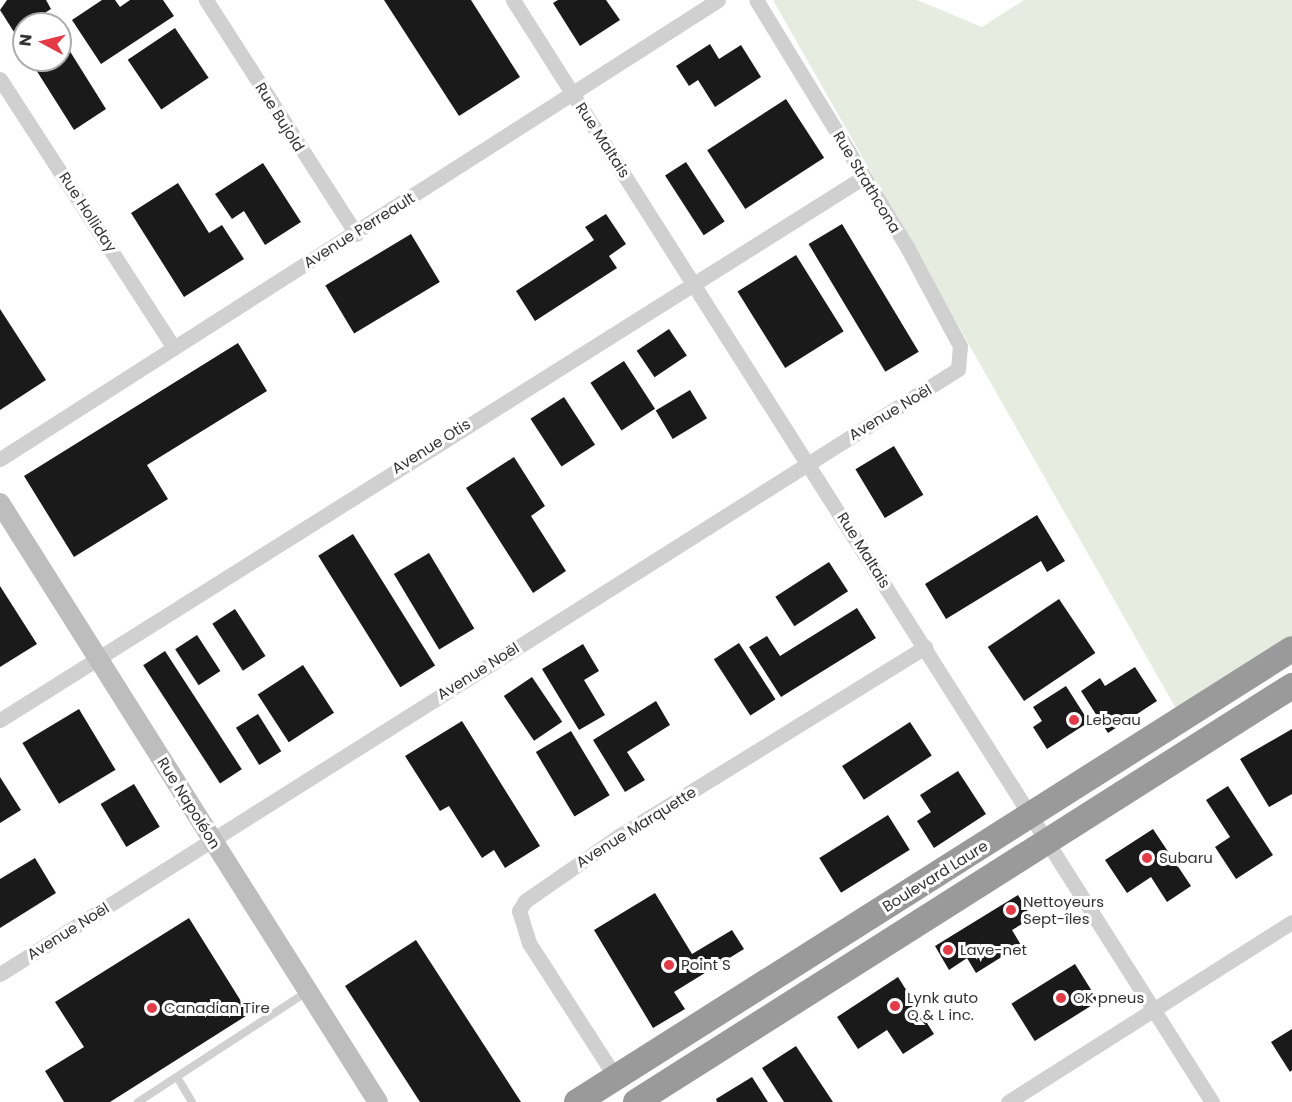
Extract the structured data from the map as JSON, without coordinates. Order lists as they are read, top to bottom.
{
  "streets": {
    "highway": ["Boulevard Laure"],
    "street": [
      "Rue Bujold",
      "Rue Maltais",
      "Rue Strathcona",
      "Rue Holliday",
      "Avenue Perreault",
      "Avenue Noël",
      "Avenue Otis",
      "Rue Napoléon",
      "Avenue Marquette"
    ]
  },
  "crossings": [
    ["Rue Bujold", "Avenue Perreault"],
    ["Rue Maltais", "Avenue Perreault"],
    ["Rue Maltais", "Avenue Noël"],
    ["Rue Maltais", "Avenue Otis"],
    ["Rue Maltais", "Avenue Marquette"],
    ["Rue Maltais", "Boulevard Laure"],
    ["Rue Strathcona", "Avenue Noël"],
    ["Rue Strathcona", "Avenue Otis"],
    ["Rue Holliday", "Avenue Perreault"],
    ["Avenue Noël", "Rue Napoléon"],
    ["Avenue Otis", "Rue Napoléon"],
    ["Avenue Marquette", "Boulevard Laure"]
  ],
  "places": [
    "Lebeau",
    "Subaru",
    "Nettoyeurs Sept-îles",
    "Lave-net",
    "Point S",
    "OK pneus",
    "Lynk auto Q & L inc.",
    "Canadian Tire"
  ],
  "north": "left"
}
